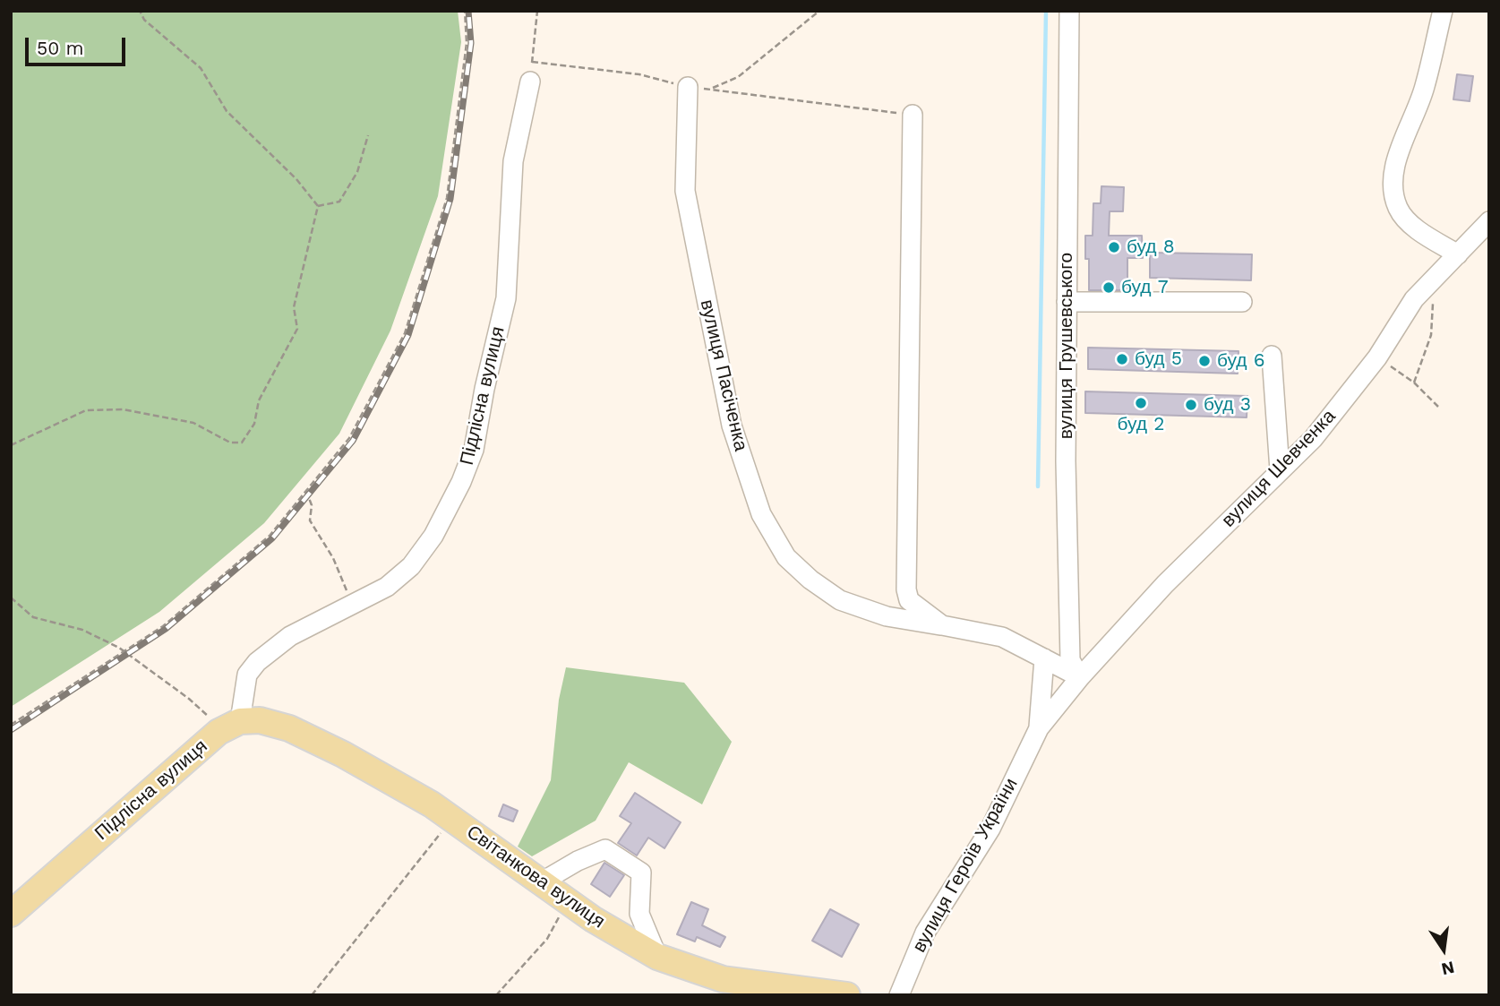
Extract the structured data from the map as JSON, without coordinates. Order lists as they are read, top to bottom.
{
  "streets": {
    "main road": ["Підлісна вулиця", "Світанкова вулиця"],
    "street": [
      "вулиця Грушевського",
      "вулиця Пасіченка",
      "вулиця Шевченка",
      "вулиця Героїв України"
    ]
  },
  "crossings": [
    ["вулиця Грушевського", "вулиця Пасіченка"],
    ["вулиця Грушевського", "вулиця Шевченка"],
    ["вулиця Грушевського", "вулиця Героїв України"],
    ["вулиця Пасіченка", "вулиця Шевченка"],
    ["вулиця Пасіченка", "вулиця Героїв України"],
    ["Підлісна вулиця", "Світанкова вулиця"],
    ["вулиця Шевченка", "вулиця Героїв України"]
  ],
  "places": [
    "буд 8",
    "буд 7",
    "буд 5",
    "буд 6",
    "буд 2",
    "буд 3"
  ],
  "scale_bar": "50 m",
  "north": "bottom"
}
